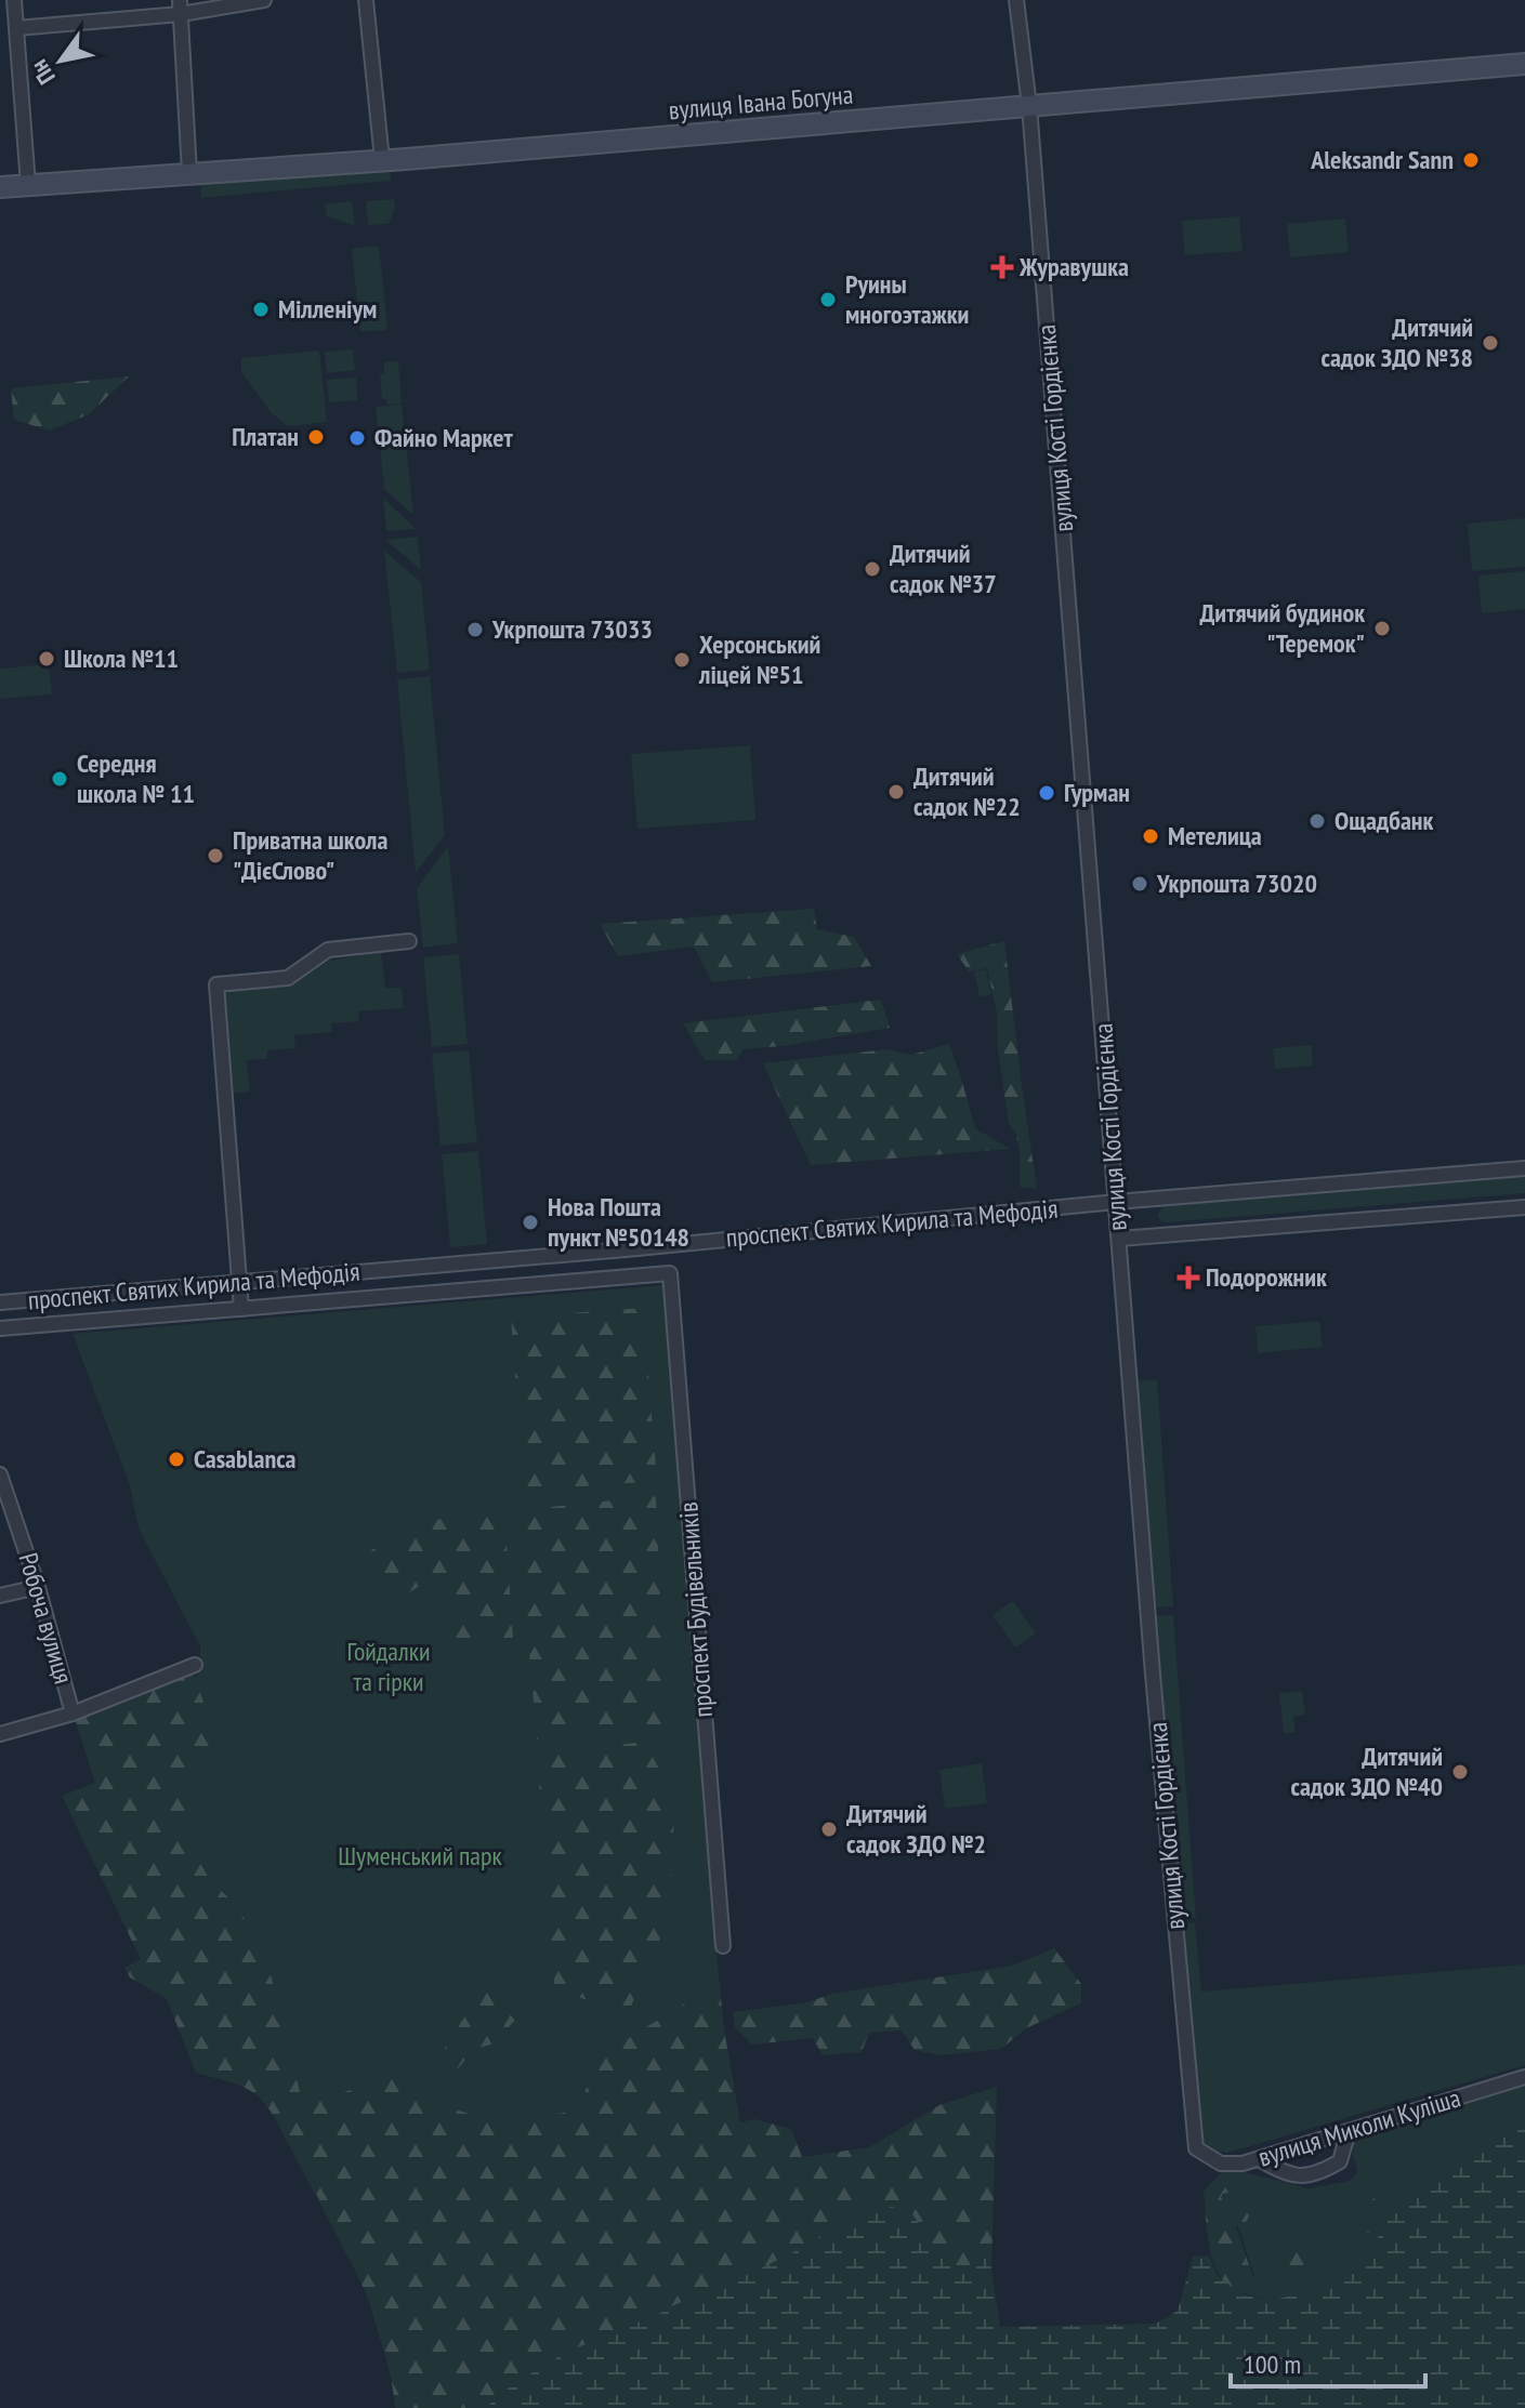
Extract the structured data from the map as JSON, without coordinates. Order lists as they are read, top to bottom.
{
  "streets": {
    "street": [
      "вулиця Івана Богуна",
      "вулиця Кості Гордієнка",
      "проспект Святих Кирила та Мефодія",
      "проспект Будівельників",
      "Робоча вулиця",
      "вулиця Миколи Куліша"
    ]
  },
  "crossings": [
    ["вулиця Івана Богуна", "вулиця Кості Гордієнка"],
    ["вулиця Кості Гордієнка", "проспект Святих Кирила та Мефодія"],
    ["вулиця Кості Гордієнка", "вулиця Миколи Куліша"]
  ],
  "parks": ["Гойдалки та гірки", "Шуменський парк"],
  "places": {
    "other": [
      "Aleksandr Sann",
      "Руины многоэтажки",
      "Мілленіум",
      "Дитячий садок ЗДО №38",
      "Платан",
      "Файно Маркет",
      "Дитячий садок №37",
      "Дитячий будинок \"Теремок\"",
      "Укрпошта 73033",
      "Школа №11",
      "Херсонський ліцей №51",
      "Середня школа № 11",
      "Дитячий садок №22",
      "Гурман",
      "Ощадбанк",
      "Метелица",
      "Приватна школа \"ДієСлово\"",
      "Укрпошта 73020",
      "Нова Пошта пункт №50148",
      "Casablanca",
      "Дитячий садок ЗДО №40",
      "Дитячий садок ЗДО №2"
    ],
    "health": ["Журавушка", "Подорожник"]
  },
  "scale_bar": "100 m",
  "north": "bottom left"
}
